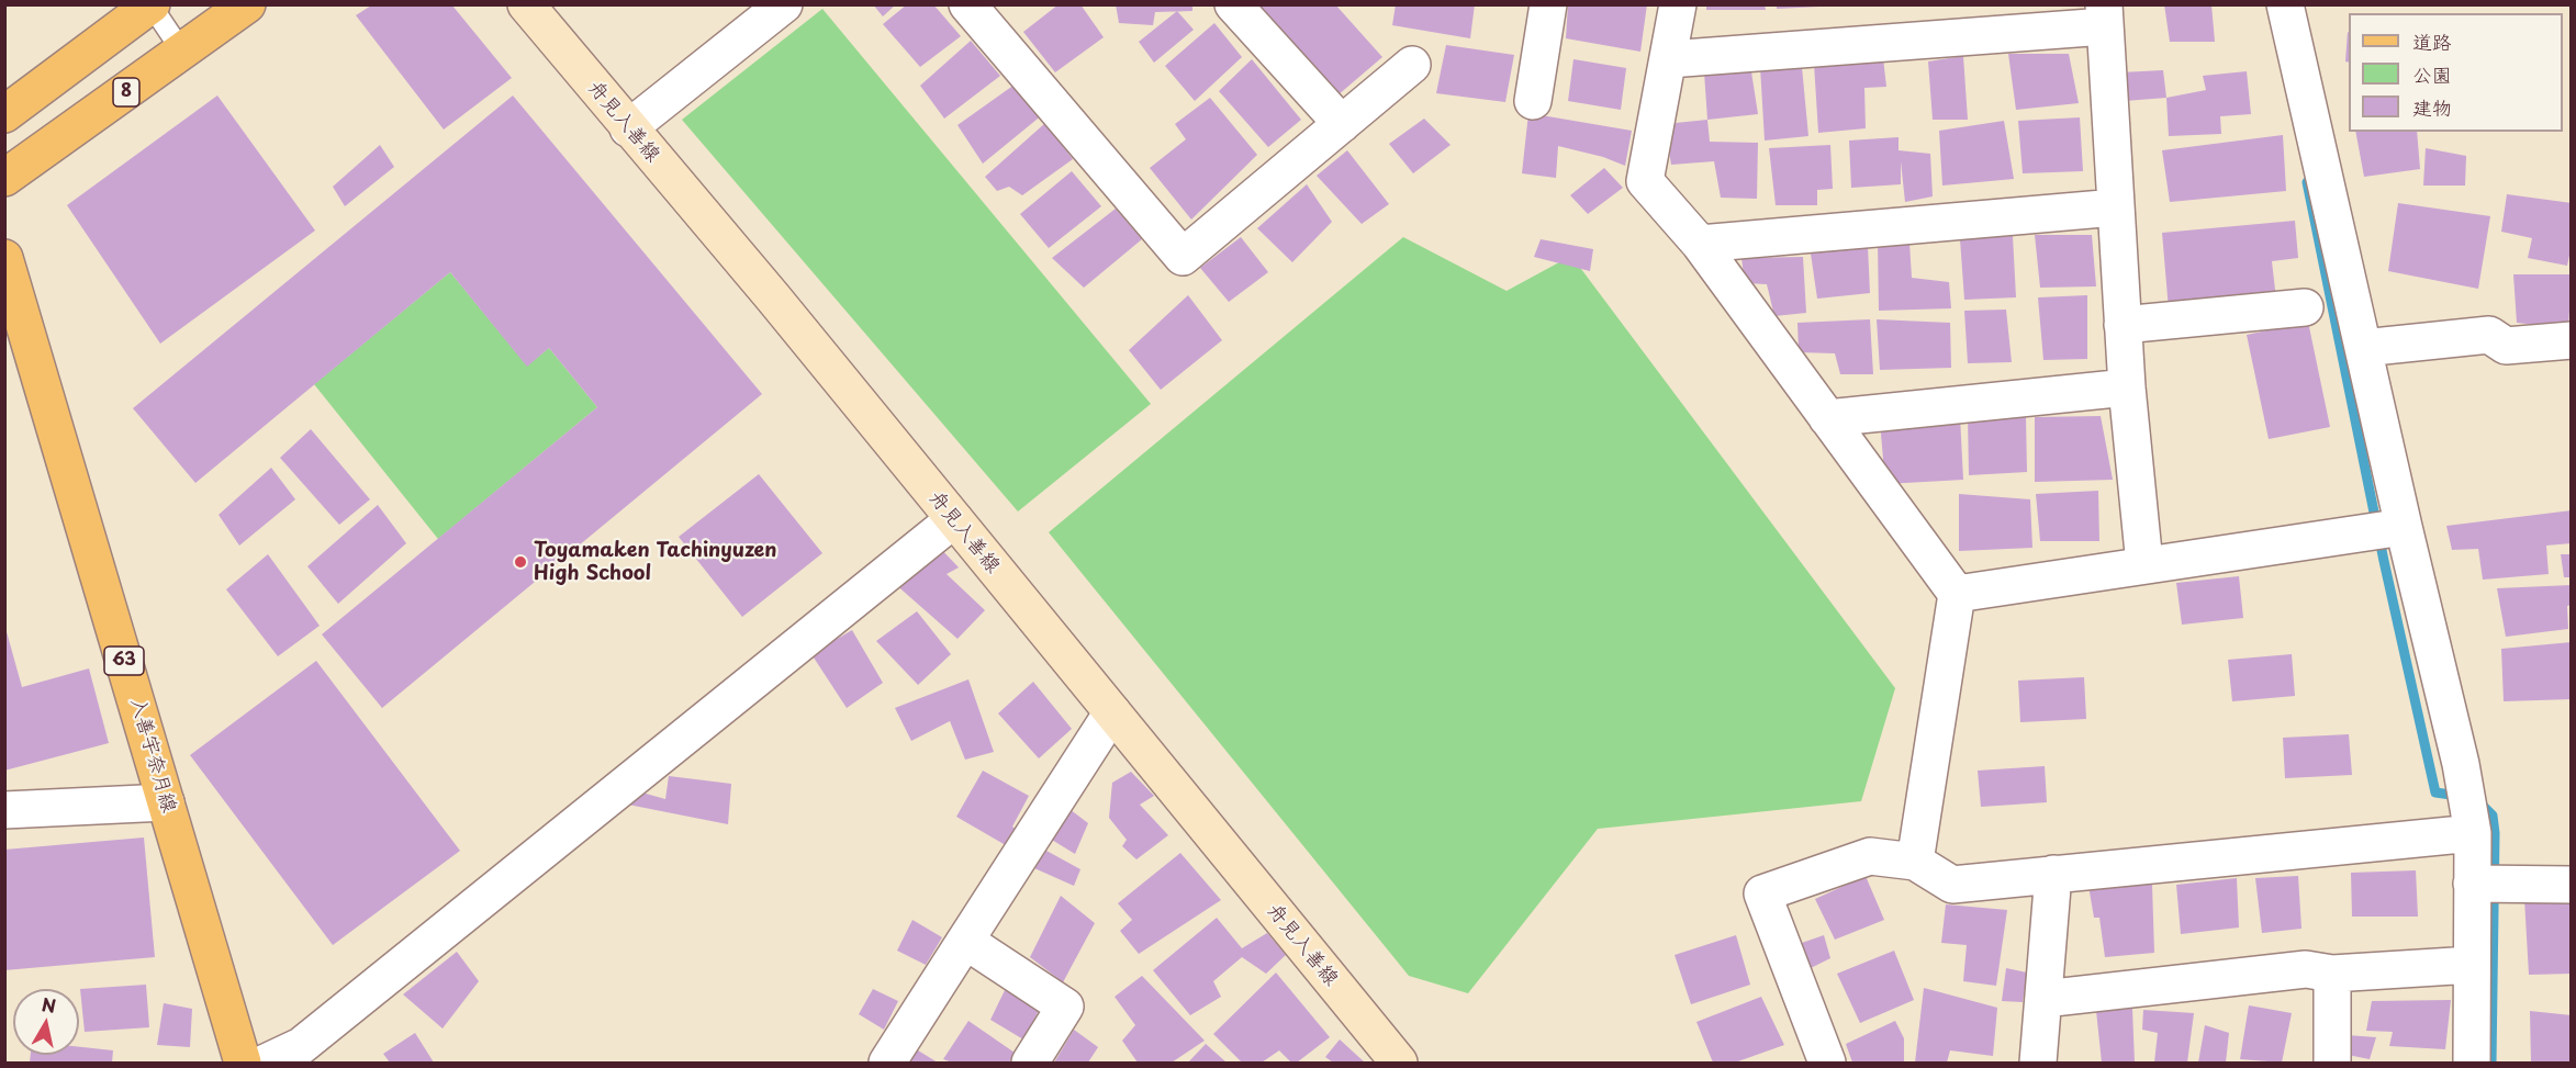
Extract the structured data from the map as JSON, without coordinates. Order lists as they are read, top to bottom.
{
  "streets": {
    "main road": [
      "8",
      "舟見入善線",
      "63",
      "入善宇奈月線"
    ]
  },
  "places": ["Toyamaken Tachinyuzen High School"],
  "legend": ["道路", "公園", "建物"],
  "north": "top"
}
